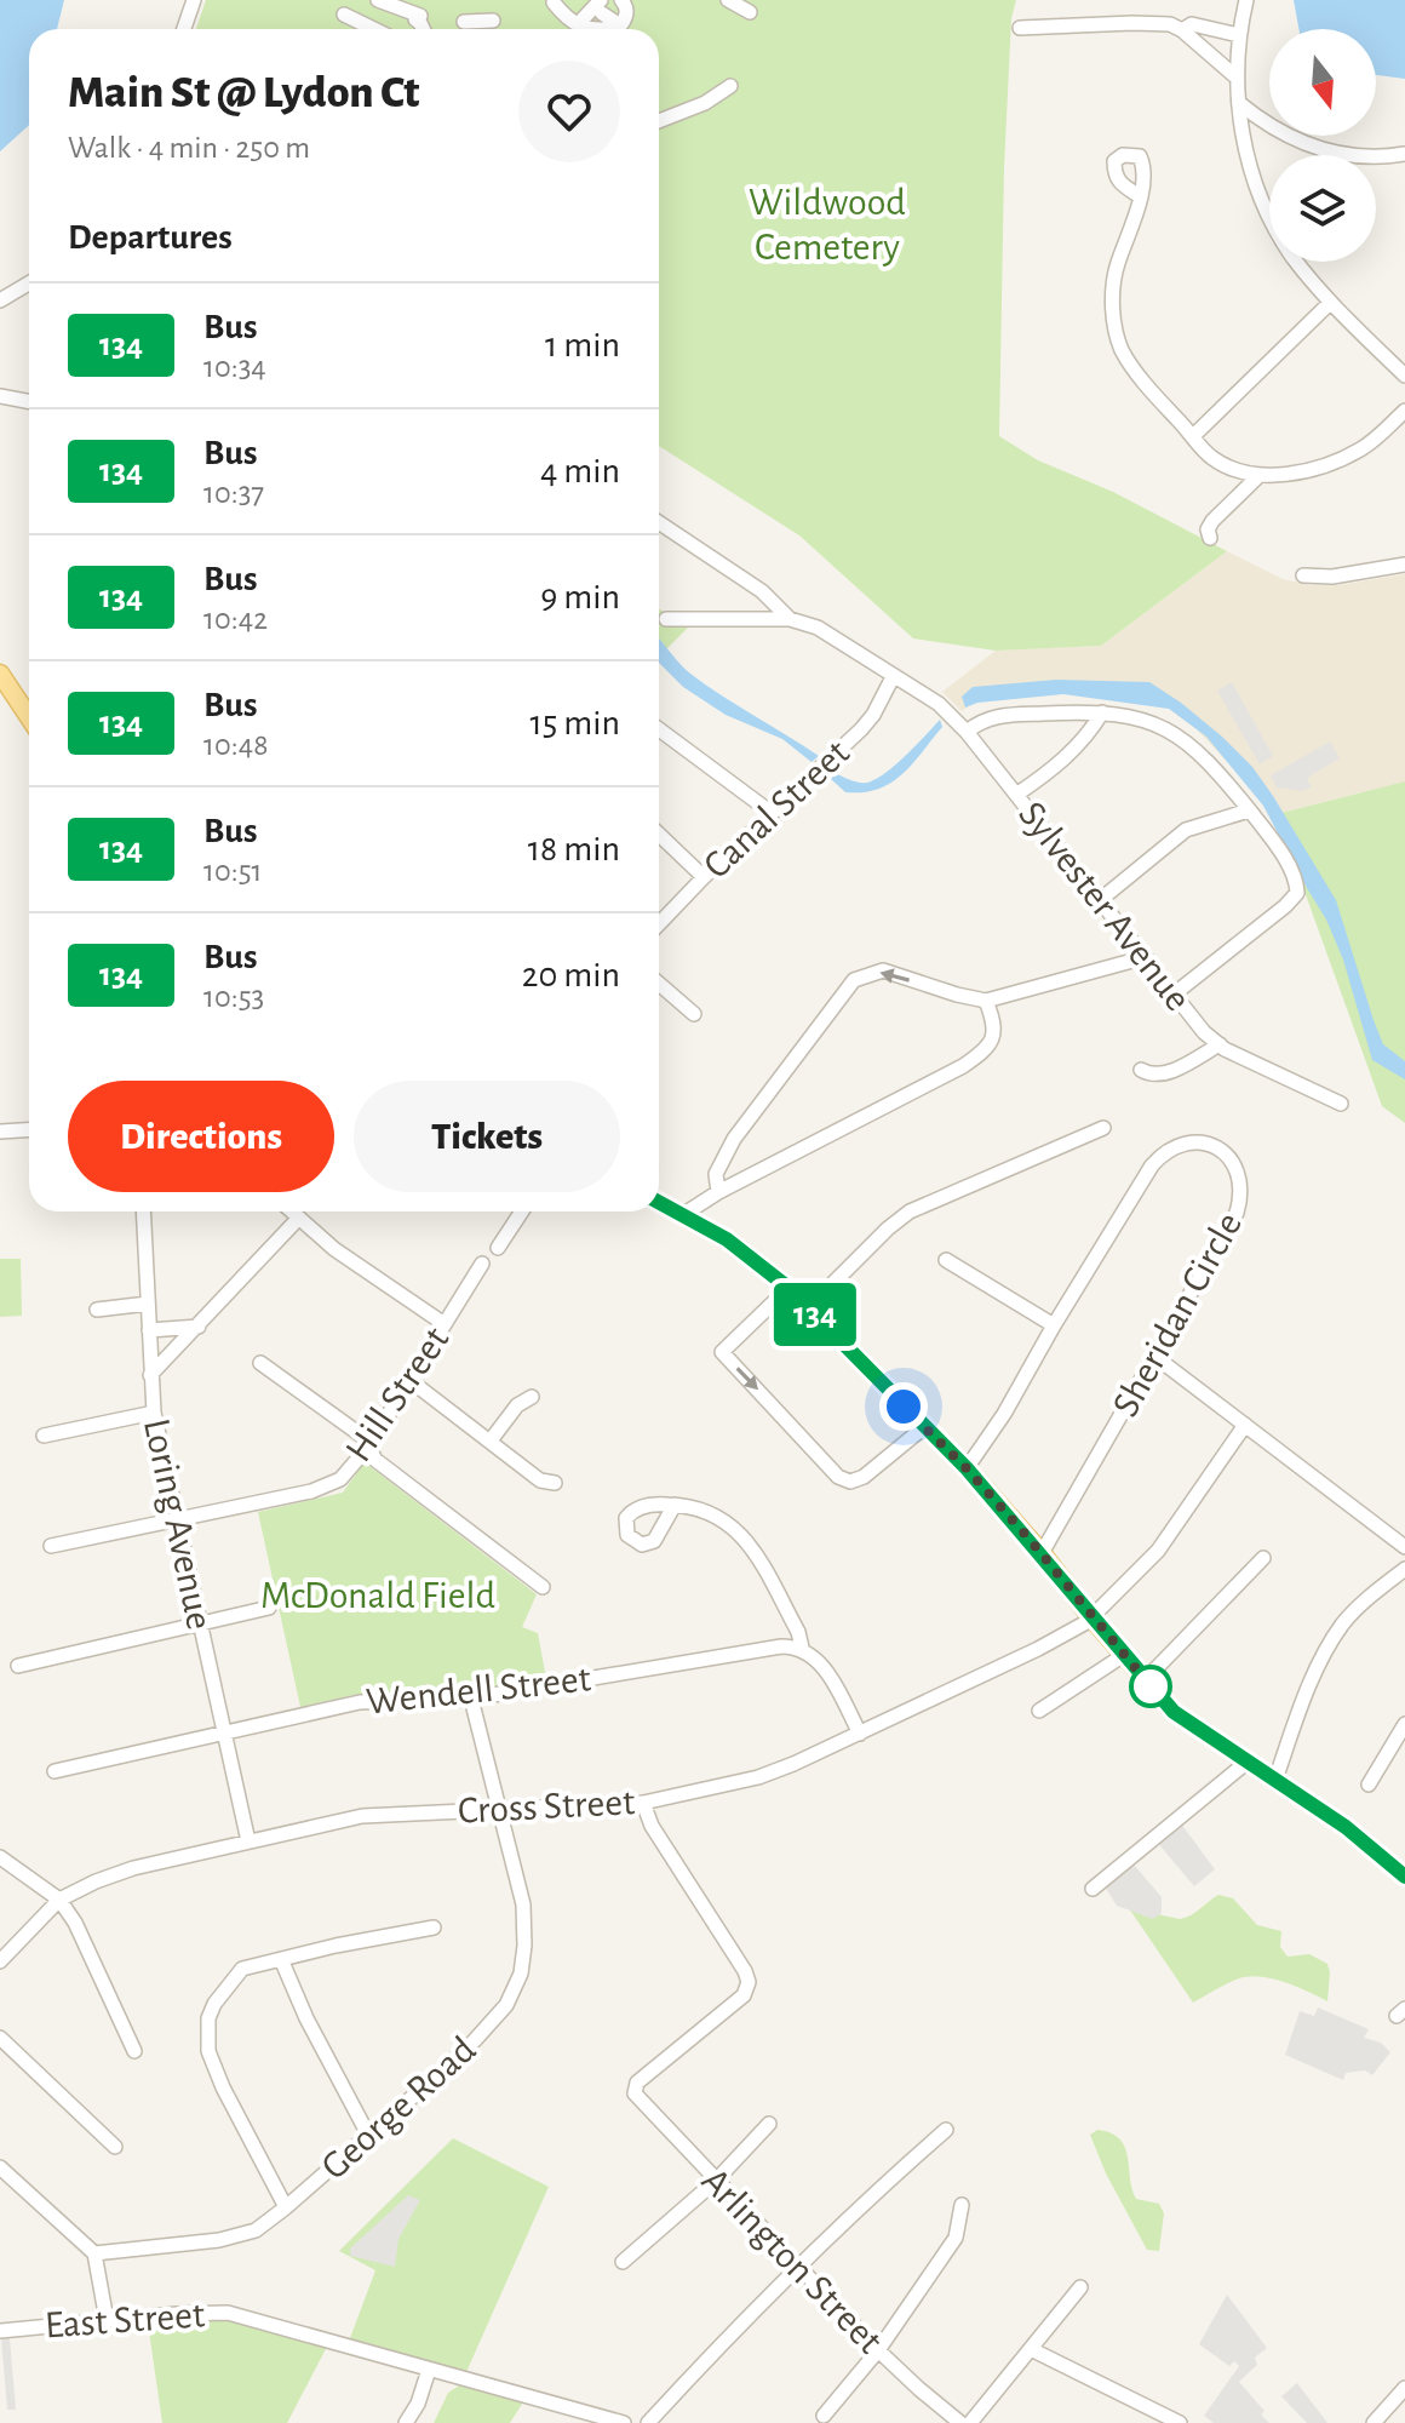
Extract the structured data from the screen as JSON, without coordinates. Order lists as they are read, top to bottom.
{
  "streets": {
    "street": [
      "Canal Street",
      "Sylvester Avenue",
      "Sheridan Circle",
      "Hill Street",
      "Loring Avenue",
      "Wendell Street",
      "Cross Street",
      "George Road",
      "Arlington Street",
      "East Street"
    ]
  },
  "crossings": [
    ["Canal Street", "Sylvester Avenue"],
    ["Hill Street", "Loring Avenue"],
    ["Loring Avenue", "Wendell Street"],
    ["Loring Avenue", "Cross Street"],
    ["Wendell Street", "George Road"],
    ["Cross Street", "George Road"],
    ["Cross Street", "Arlington Street"]
  ],
  "parks": ["Wildwood Cemetery", "McDonald Field"],
  "lines": ["bus line 134"],
  "north": "bottom",
  "page": {
    "on_map": "134",
    "heading": [
      ["Main St @ Lydon Ct", "Walk · 4 min · 250 m"],
      "Departures"
    ],
    "list": [
      {
        "mark": "134",
        "name": "Bus",
        "note": "10:34",
        "value": "1 min"
      },
      {
        "mark": "134",
        "name": "Bus",
        "note": "10:37",
        "value": "4 min"
      },
      {
        "mark": "134",
        "name": "Bus",
        "note": "10:42",
        "value": "9 min"
      },
      {
        "mark": "134",
        "name": "Bus",
        "note": "10:48",
        "value": "15 min"
      },
      {
        "mark": "134",
        "name": "Bus",
        "note": "10:51",
        "value": "18 min"
      },
      {
        "mark": "134",
        "name": "Bus",
        "note": "10:53",
        "value": "20 min"
      }
    ],
    "buttons": ["Directions", "Tickets"]
  }
}
